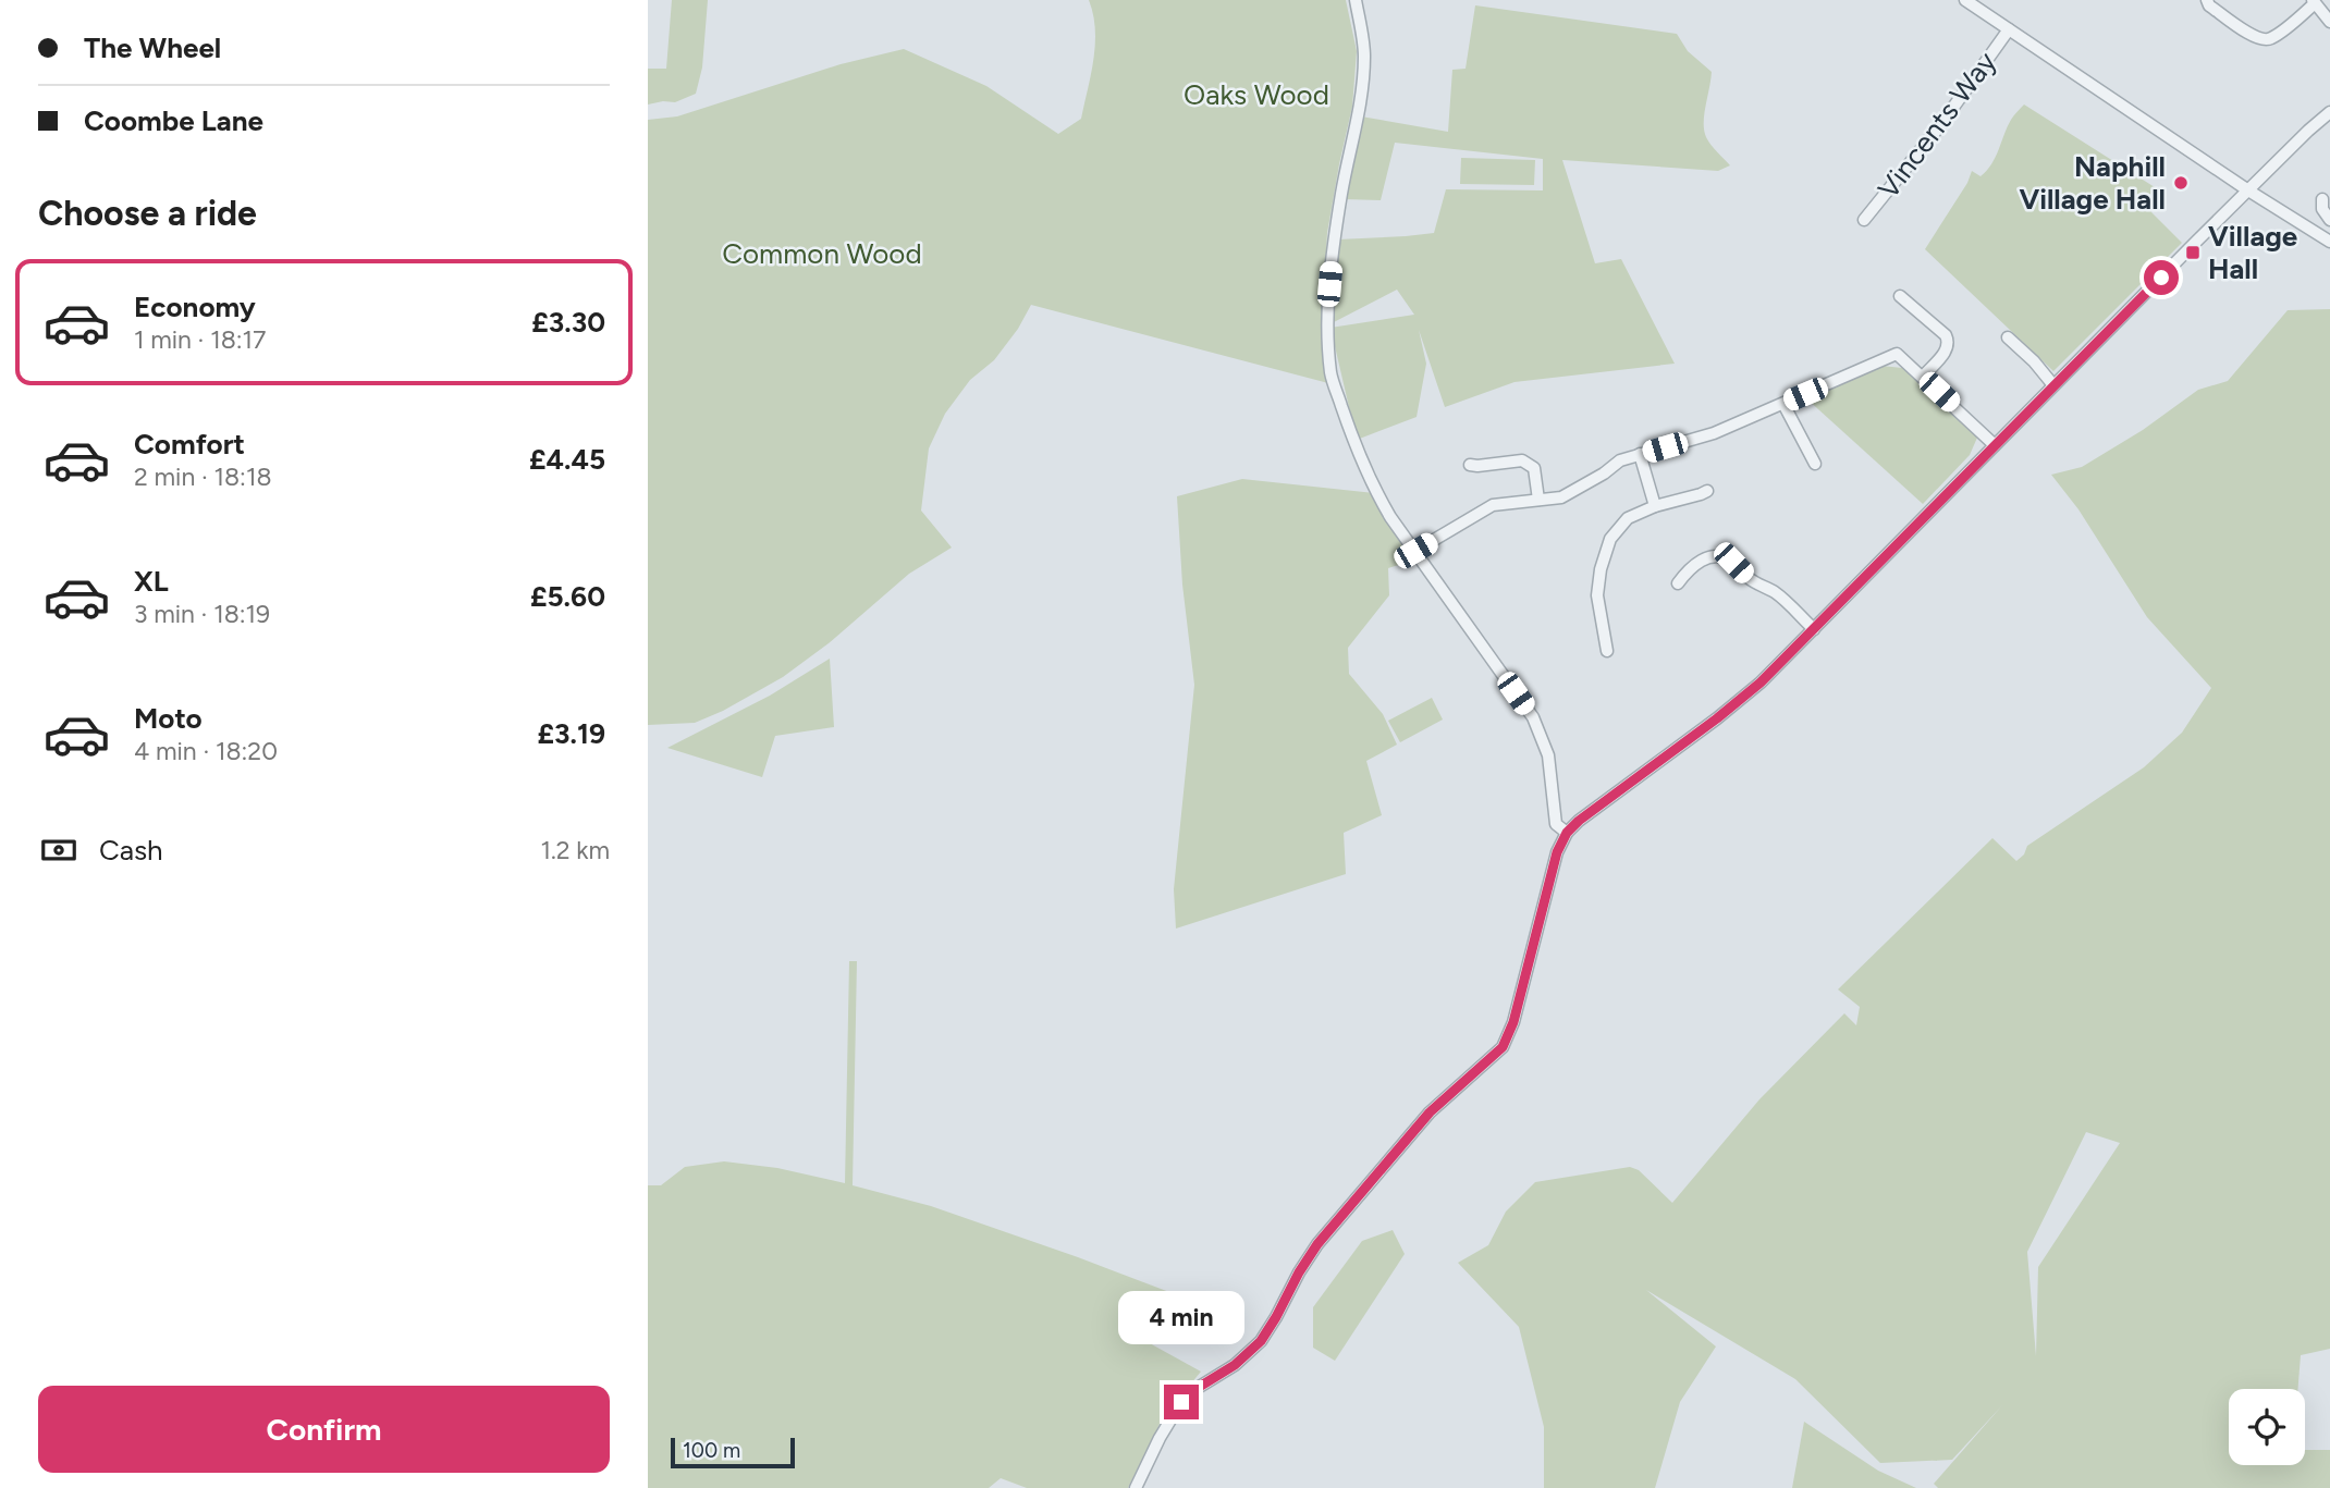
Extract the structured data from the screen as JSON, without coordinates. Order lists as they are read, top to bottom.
{
  "streets": {
    "street": ["Vincents Way"]
  },
  "parks": ["Oaks Wood", "Common Wood"],
  "places": {
    "other": ["Naphill Village Hall"],
    "transit": ["Village Hall"]
  },
  "scale_bar": "100 m",
  "page": {
    "banner": ["The Wheel", "Coombe Lane"],
    "heading": "Choose a ride",
    "list": [
      {
        "name": "Economy",
        "note": "1 min · 18:17",
        "value": "£3.30"
      },
      {
        "name": "Comfort",
        "note": "2 min · 18:18",
        "value": "£4.45"
      },
      {
        "name": "XL",
        "note": "3 min · 18:19",
        "value": "£5.60"
      },
      {
        "name": "Moto",
        "note": "4 min · 18:20",
        "value": "£3.19"
      }
    ],
    "pay": ["Cash", "1.2 km"],
    "bubble": "4 min",
    "buttons": "Confirm",
    "scale": "100 m"
  }
}
